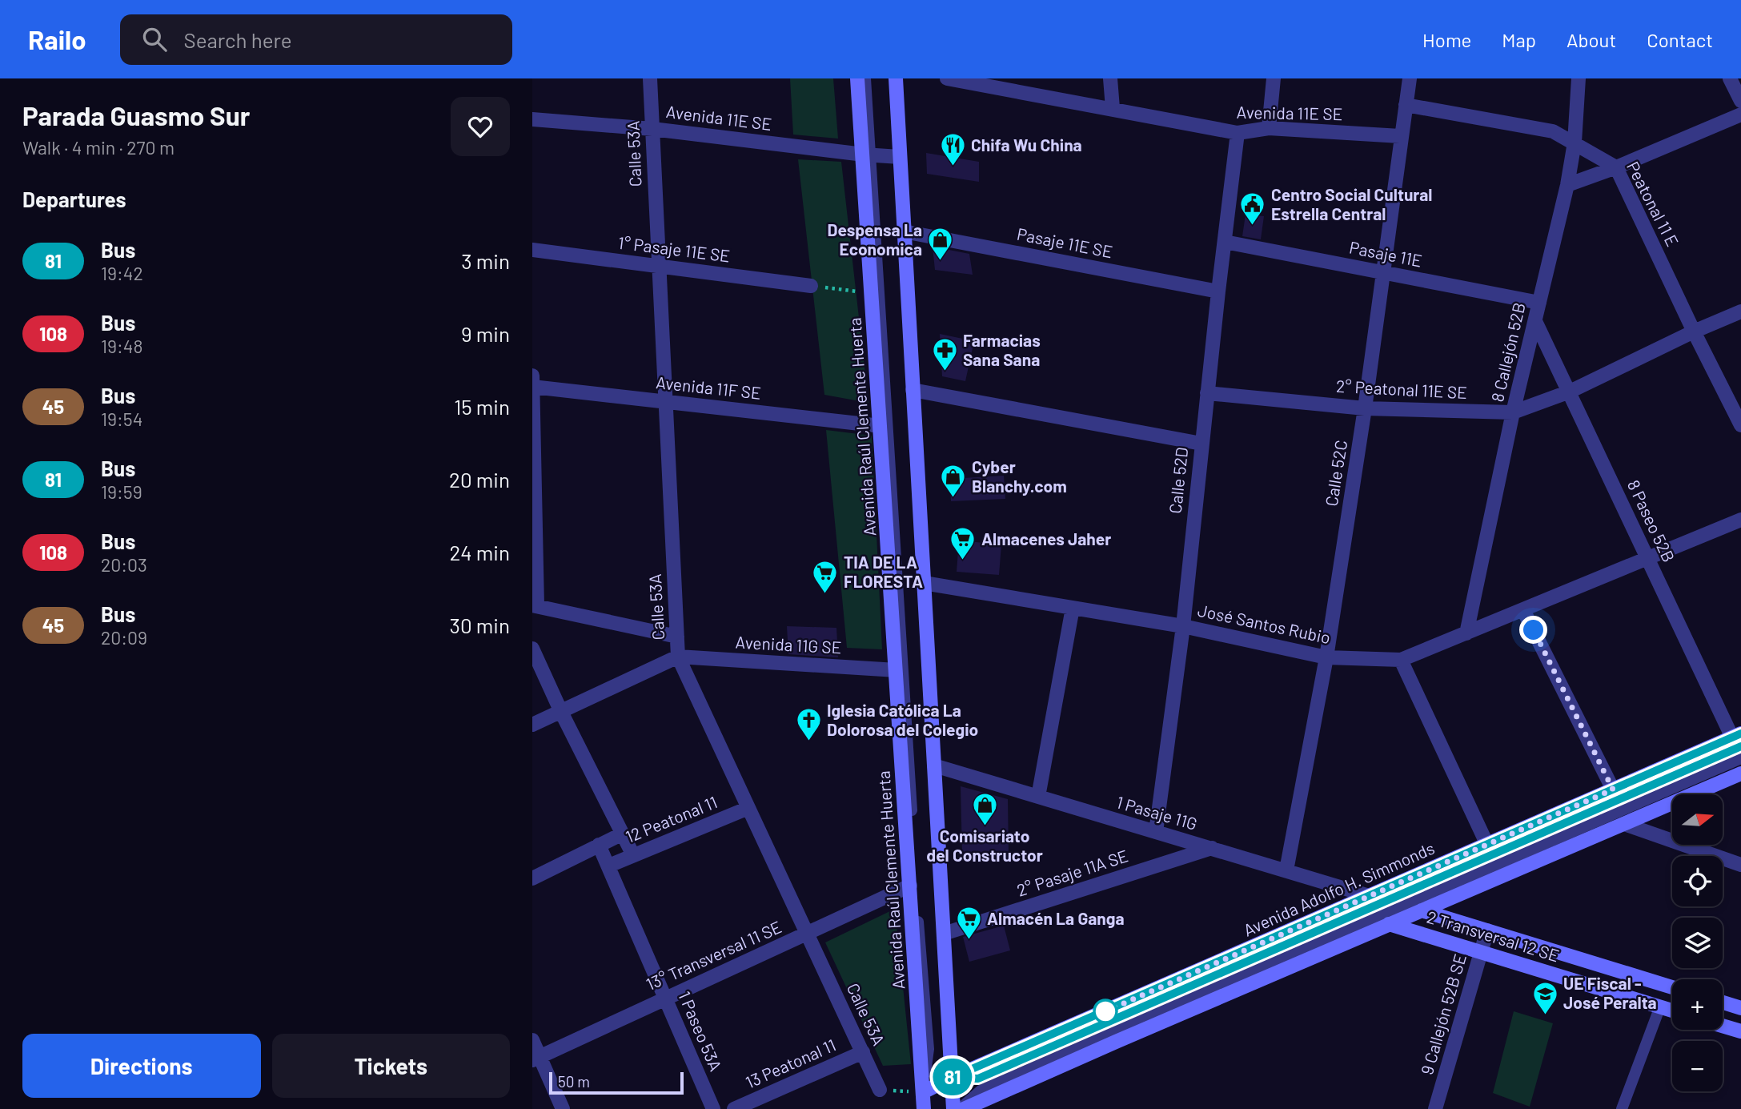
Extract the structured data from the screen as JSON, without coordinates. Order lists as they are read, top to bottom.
{
  "streets": {
    "main road": ["Avenida Raúl Clemente Huerta", "Avenida Adolfo H. Simmonds", "2 Transversal 12 SE"],
    "street": [
      "Avenida 11E SE",
      "Calle 53A",
      "Peatonal 11 E",
      "Pasaje 11E SE",
      "1° Pasaje 11E SE",
      "Pasaje 11E",
      "8 Callejón 52B",
      "Avenida 11F SE",
      "2° Peatonal 11E SE",
      "Calle 52C",
      "Calle 52D",
      "8 Paseo 52B",
      "José Santos Rubio",
      "Avenida 11G SE",
      "1 Pasaje 11G",
      "12 Peatonal 11",
      "2° Pasaje 11A SE",
      "13° Transversal 11 SE",
      "9 Callejón 52B SE",
      "1 Paseo 53A",
      "13 Peatonal 11"
    ]
  },
  "crossings": [
    ["Avenida 11E SE", "Calle 53A"],
    ["Avenida 11E SE", "Avenida Raúl Clemente Huerta"],
    ["Avenida 11E SE", "Calle 52C"],
    ["Avenida 11E SE", "Calle 52D"],
    ["Calle 53A", "1° Pasaje 11E SE"],
    ["Calle 53A", "Avenida 11F SE"],
    ["Calle 53A", "Avenida 11G SE"],
    ["Calle 53A", "12 Peatonal 11"],
    ["Calle 53A", "13° Transversal 11 SE"],
    ["Calle 53A", "13 Peatonal 11"],
    ["Peatonal 11 E", "8 Callejón 52B"],
    ["Peatonal 11 E", "2° Peatonal 11E SE"],
    ["Peatonal 11 E", "Calle 52C"],
    ["Pasaje 11E SE", "Calle 52D"],
    ["Pasaje 11E", "8 Callejón 52B"],
    ["Pasaje 11E", "Calle 52C"],
    ["Pasaje 11E", "Calle 52D"],
    ["8 Callejón 52B", "2° Peatonal 11E SE"],
    ["8 Callejón 52B", "8 Paseo 52B"],
    ["8 Callejón 52B", "José Santos Rubio"],
    ["Avenida 11F SE", "Avenida Raúl Clemente Huerta"],
    ["2° Peatonal 11E SE", "Calle 52C"],
    ["2° Peatonal 11E SE", "Calle 52D"],
    ["2° Peatonal 11E SE", "8 Paseo 52B"],
    ["Avenida Raúl Clemente Huerta", "Avenida 11G SE"],
    ["Avenida Raúl Clemente Huerta", "Avenida Adolfo H. Simmonds"],
    ["Avenida Raúl Clemente Huerta", "13° Transversal 11 SE"],
    ["Calle 52C", "José Santos Rubio"],
    ["Calle 52C", "1 Pasaje 11G"],
    ["Calle 52D", "José Santos Rubio"],
    ["Calle 52D", "1 Pasaje 11G"],
    ["8 Paseo 52B", "José Santos Rubio"],
    ["8 Paseo 52B", "Avenida Adolfo H. Simmonds"],
    ["1 Pasaje 11G", "2° Pasaje 11A SE"],
    ["1 Pasaje 11G", "Avenida Adolfo H. Simmonds"],
    ["12 Peatonal 11", "1 Paseo 53A"],
    ["2 Transversal 12 SE", "9 Callejón 52B SE"],
    ["13° Transversal 11 SE", "1 Paseo 53A"]
  ],
  "places": {
    "restaurant": ["Chifa Wu China"],
    "public building": ["Centro Social Cultural Estrella Central"],
    "shop": ["Despensa La Economica", "Cyber Blanchy.com", "Comisariato del Constructor"],
    "pharmacy": ["Farmacias Sana Sana"],
    "supermarket": ["Almacenes Jaher", "TIA DE LA FLORESTA", "Almacén La Ganga"],
    "church": ["Iglesia Católica La Dolorosa del Colegio"],
    "school or university": ["UE Fiscal - José Peralta"]
  },
  "lines": ["bus line 81"],
  "scale_bar": "50 m",
  "north": "right",
  "page": {
    "header": "Railo",
    "search": "Search here",
    "nav": [
      "Home",
      "Map",
      "About",
      "Contact"
    ],
    "heading": [
      ["Parada Guasmo Sur", "Walk · 4 min · 270 m"],
      "Departures"
    ],
    "on_map": "81",
    "list": [
      {
        "mark": "81",
        "name": "Bus",
        "note": "19:42",
        "value": "3 min"
      },
      {
        "mark": "108",
        "name": "Bus",
        "note": "19:48",
        "value": "9 min"
      },
      {
        "mark": "45",
        "name": "Bus",
        "note": "19:54",
        "value": "15 min"
      },
      {
        "mark": "81",
        "name": "Bus",
        "note": "19:59",
        "value": "20 min"
      },
      {
        "mark": "108",
        "name": "Bus",
        "note": "20:03",
        "value": "24 min"
      },
      {
        "mark": "45",
        "name": "Bus",
        "note": "20:09",
        "value": "30 min"
      }
    ],
    "map_buttons": ["+", "−"],
    "buttons": ["Directions", "Tickets"],
    "scale": "50 m"
  }
}
